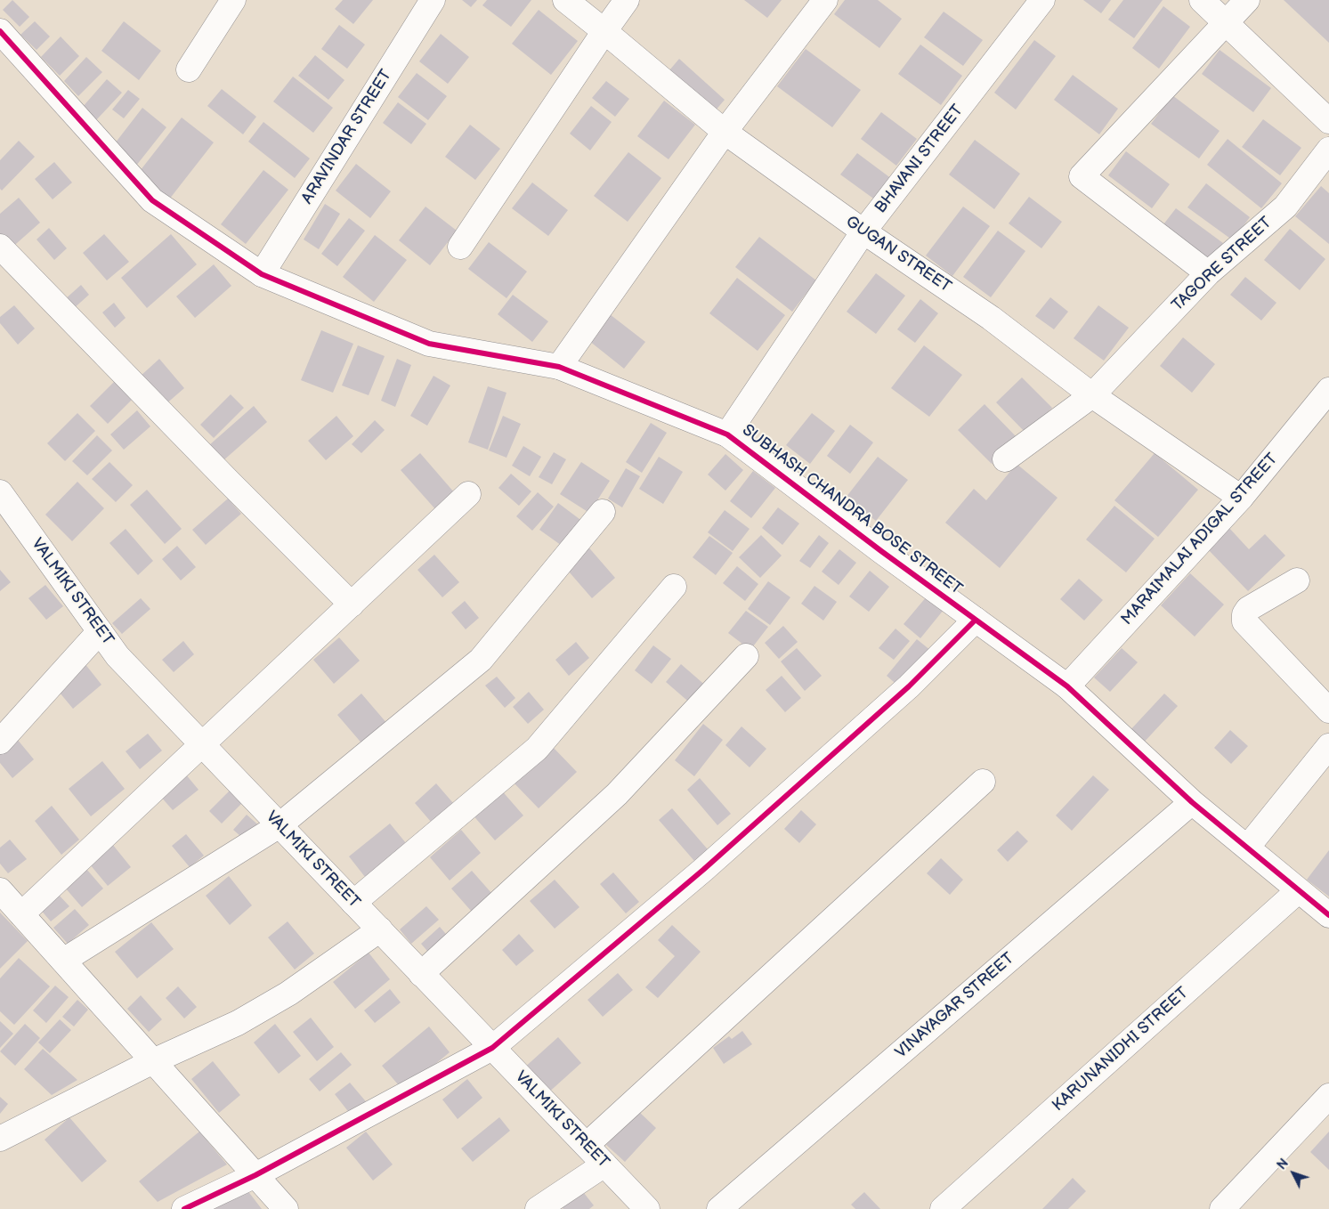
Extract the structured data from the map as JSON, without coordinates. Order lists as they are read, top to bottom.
{
  "streets": {
    "street": [
      "ARAVINDAR STREET",
      "BHAVANI STREET",
      "GUGAN STREET",
      "TAGORE STREET",
      "SUBHASH CHANDRA BOSE STREET",
      "MARAIMALAI ADIGAL STREET",
      "VALMIKI STREET",
      "VINAYAGAR STREET",
      "KARUNANIDHI STREET"
    ]
  },
  "crossings": [
    ["ARAVINDAR STREET", "SUBHASH CHANDRA BOSE STREET"],
    ["BHAVANI STREET", "GUGAN STREET"],
    ["BHAVANI STREET", "SUBHASH CHANDRA BOSE STREET"],
    ["GUGAN STREET", "TAGORE STREET"],
    ["GUGAN STREET", "MARAIMALAI ADIGAL STREET"],
    ["SUBHASH CHANDRA BOSE STREET", "MARAIMALAI ADIGAL STREET"],
    ["SUBHASH CHANDRA BOSE STREET", "VINAYAGAR STREET"],
    ["SUBHASH CHANDRA BOSE STREET", "KARUNANIDHI STREET"]
  ],
  "north": "top left"
}
